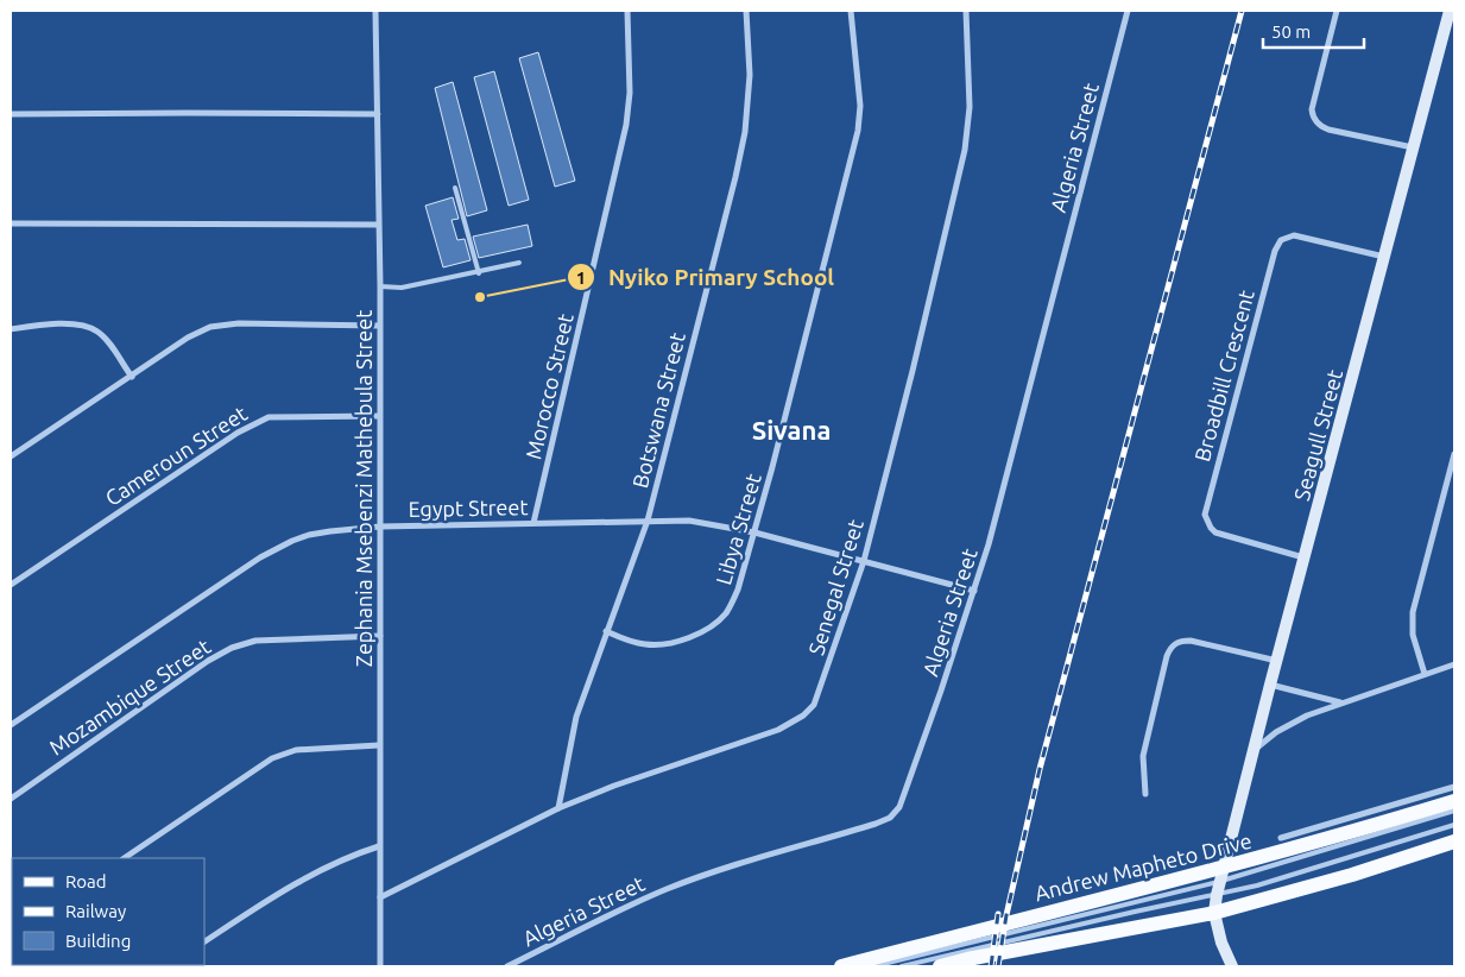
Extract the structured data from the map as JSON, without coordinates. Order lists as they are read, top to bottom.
{
  "streets": {
    "main road": ["Andrew Mapheto Drive"],
    "street": [
      "Algeria Street",
      "Broadbill Crescent",
      "Morocco Street",
      "Botswana Street",
      "Seagull Street",
      "Cameroun Street",
      "Zephania Msebenzi Mathebula Street",
      "Egypt Street",
      "Libya Street",
      "Senegal Street",
      "Mozambique Street"
    ]
  },
  "crossings": [
    ["Algeria Street", "Egypt Street"],
    ["Broadbill Crescent", "Seagull Street"],
    ["Morocco Street", "Egypt Street"],
    ["Botswana Street", "Egypt Street"],
    ["Botswana Street", "Libya Street"],
    ["Botswana Street", "Senegal Street"],
    ["Seagull Street", "Andrew Mapheto Drive"],
    ["Cameroun Street", "Zephania Msebenzi Mathebula Street"],
    ["Zephania Msebenzi Mathebula Street", "Egypt Street"],
    ["Zephania Msebenzi Mathebula Street", "Senegal Street"],
    ["Zephania Msebenzi Mathebula Street", "Mozambique Street"],
    ["Egypt Street", "Libya Street"],
    ["Egypt Street", "Senegal Street"]
  ],
  "districts": ["Sivana"],
  "places": ["Nyiko Primary School"],
  "legend": ["Road", "Railway", "Building"],
  "scale_bar": "50 m"
}
